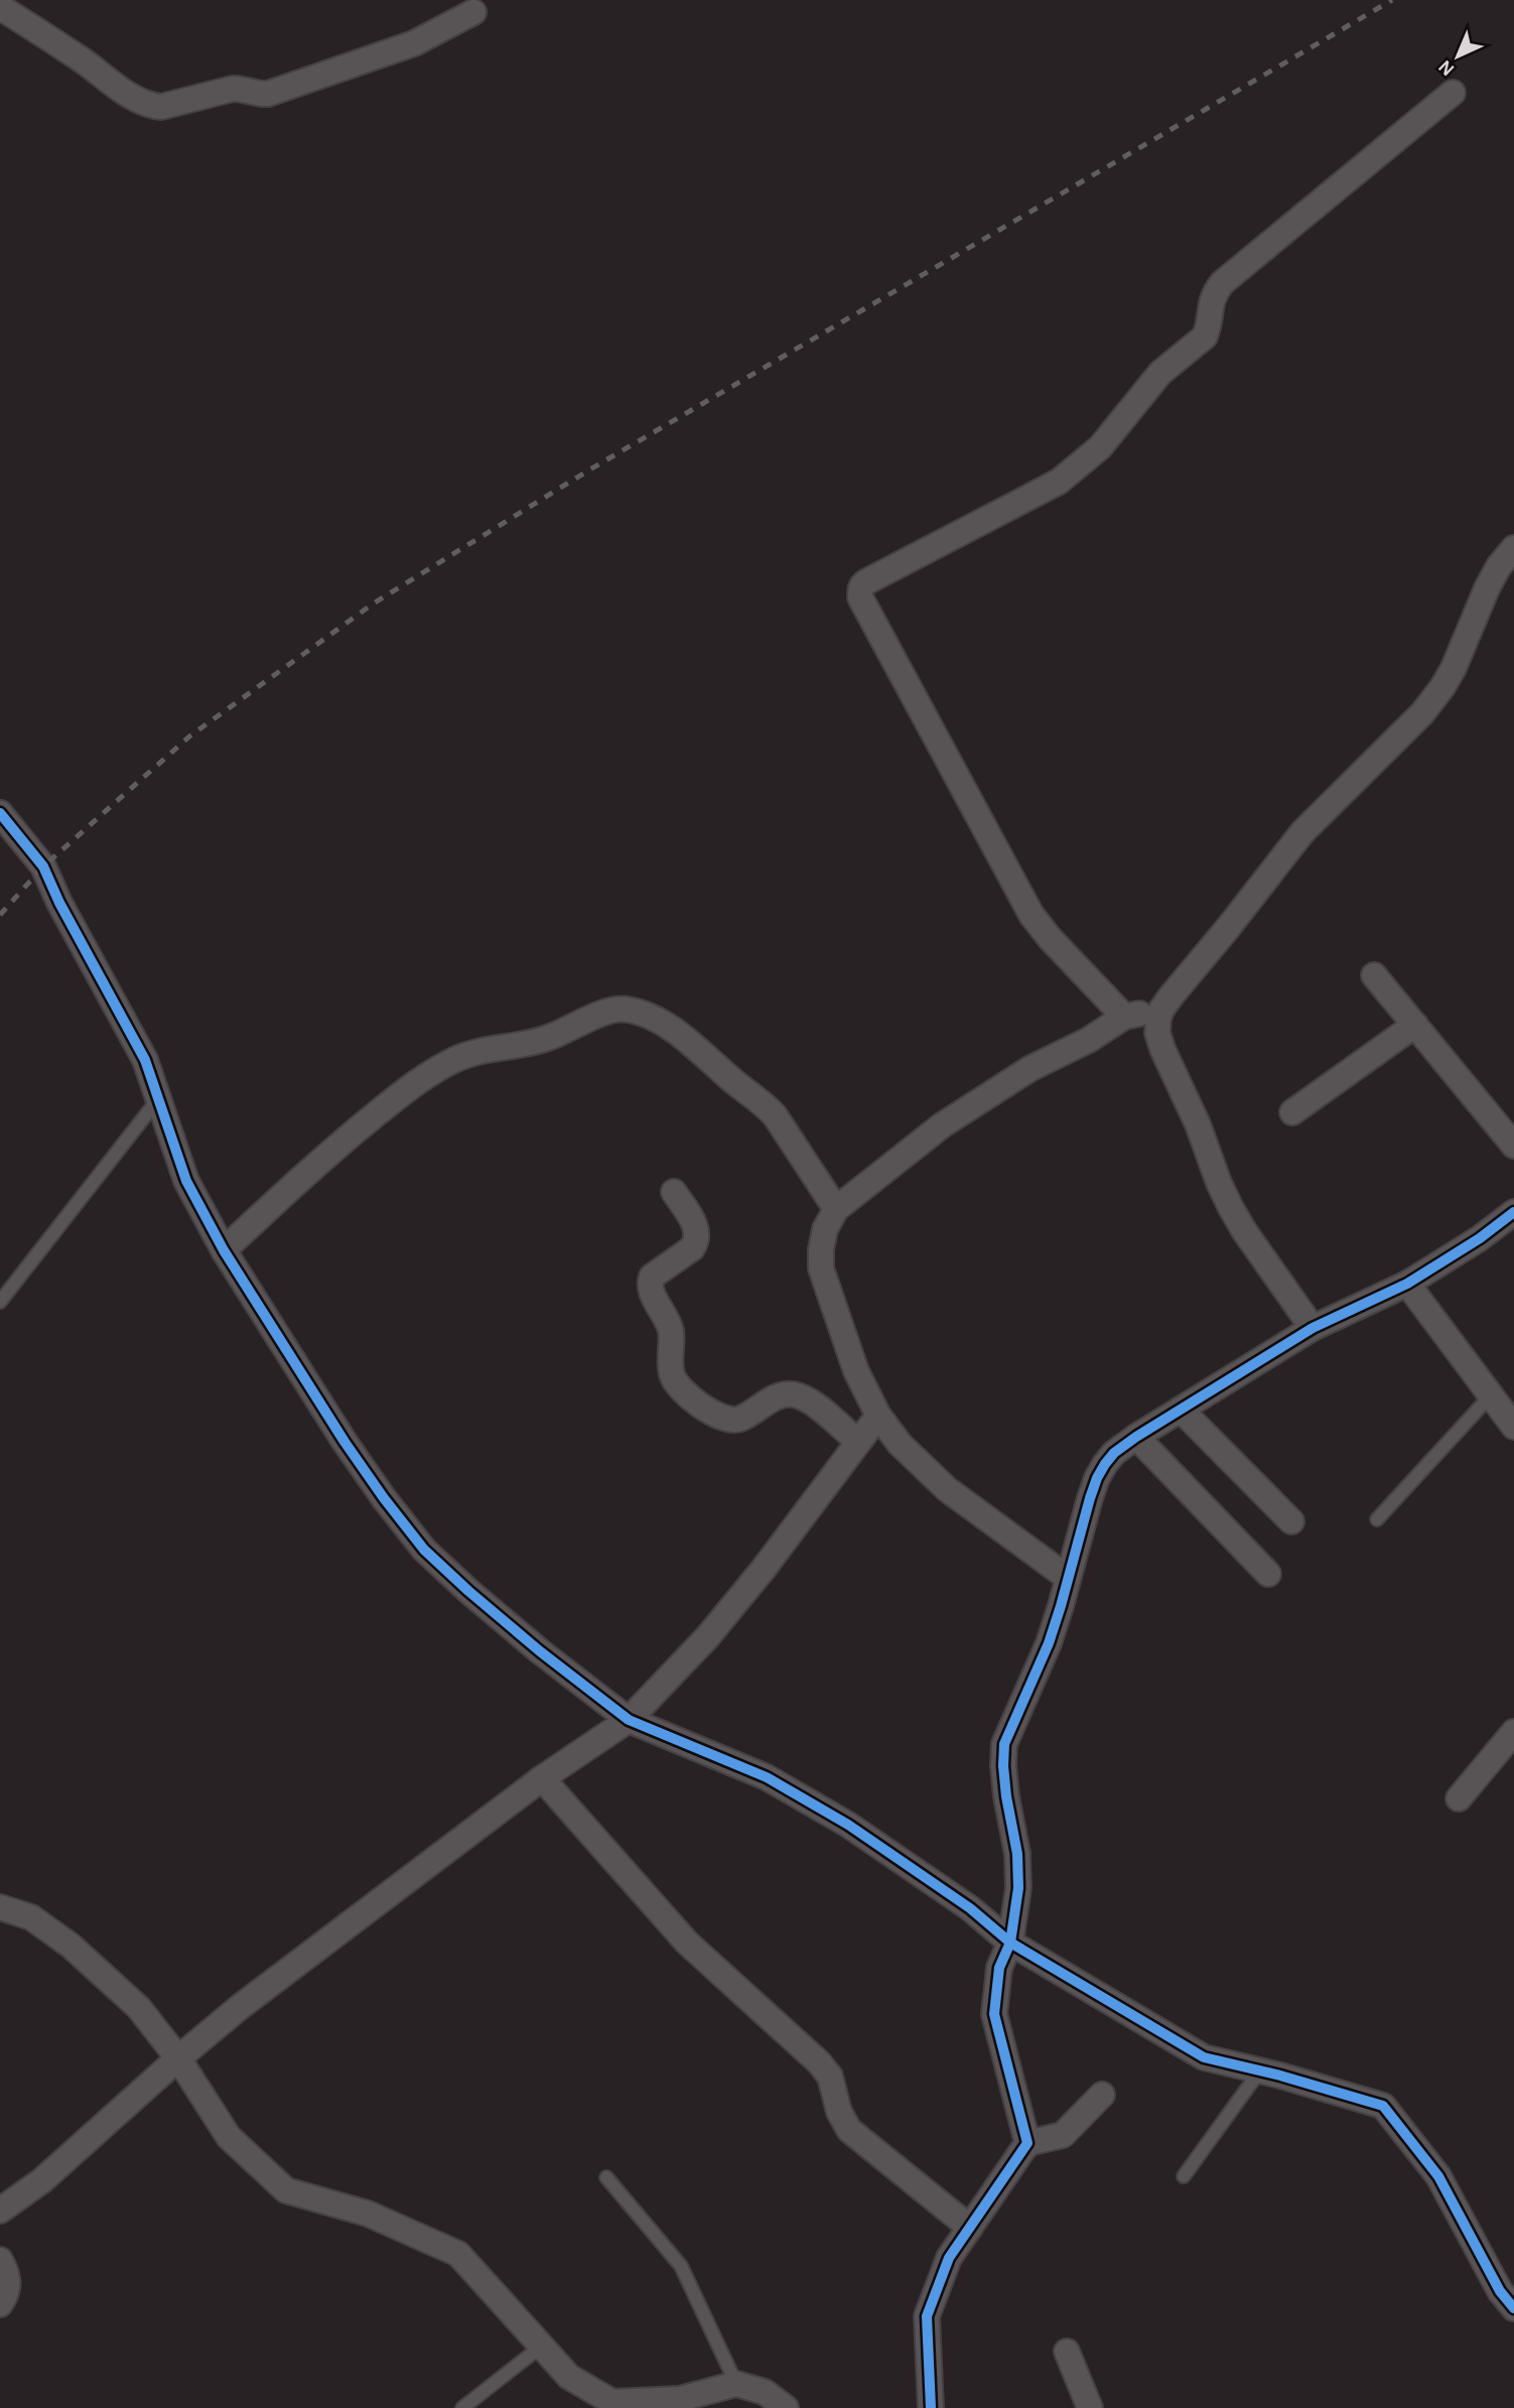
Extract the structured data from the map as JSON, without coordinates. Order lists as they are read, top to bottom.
{
  "north": "bottom left"
}
